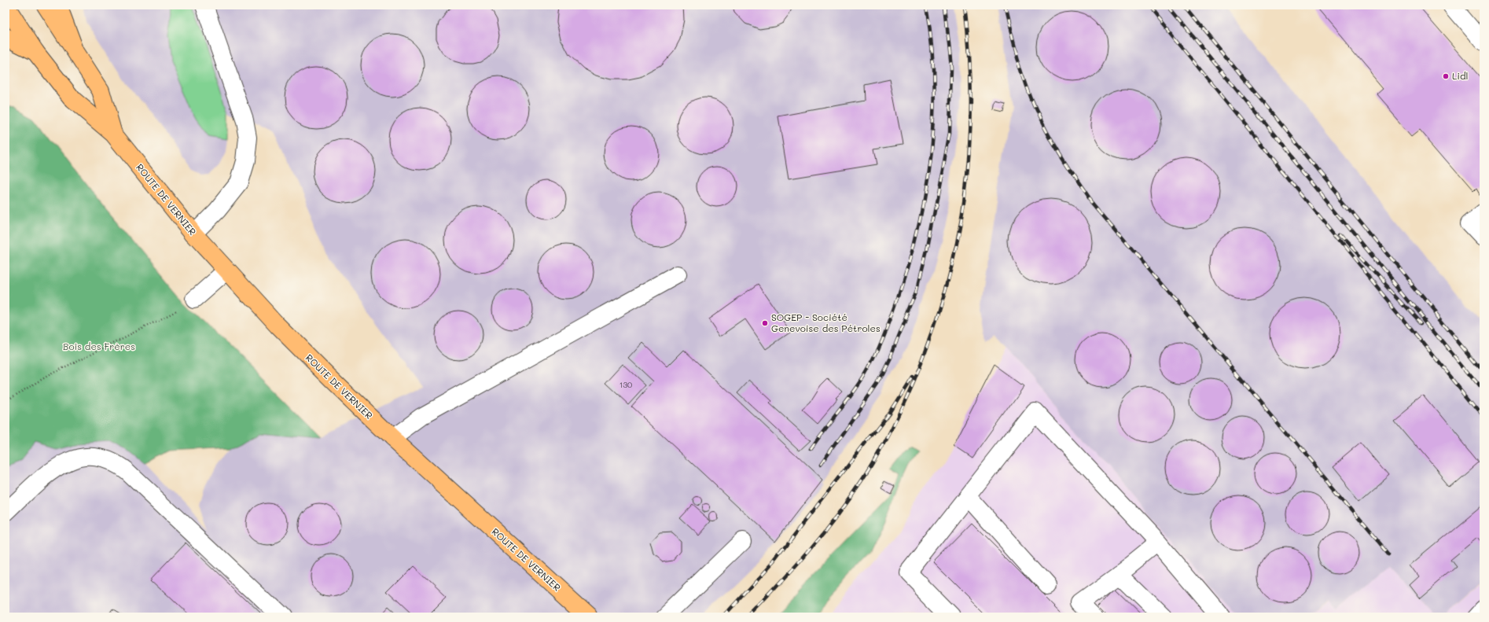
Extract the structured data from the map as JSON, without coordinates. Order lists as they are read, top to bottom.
{
  "streets": {
    "main road": ["ROUTE DE VERNIER"]
  },
  "parks": ["Bois des Frères"],
  "places": ["Lidl", "SOGEP - Société Genevoise des Pétroles"],
  "house_numbers": ["130"]
}
